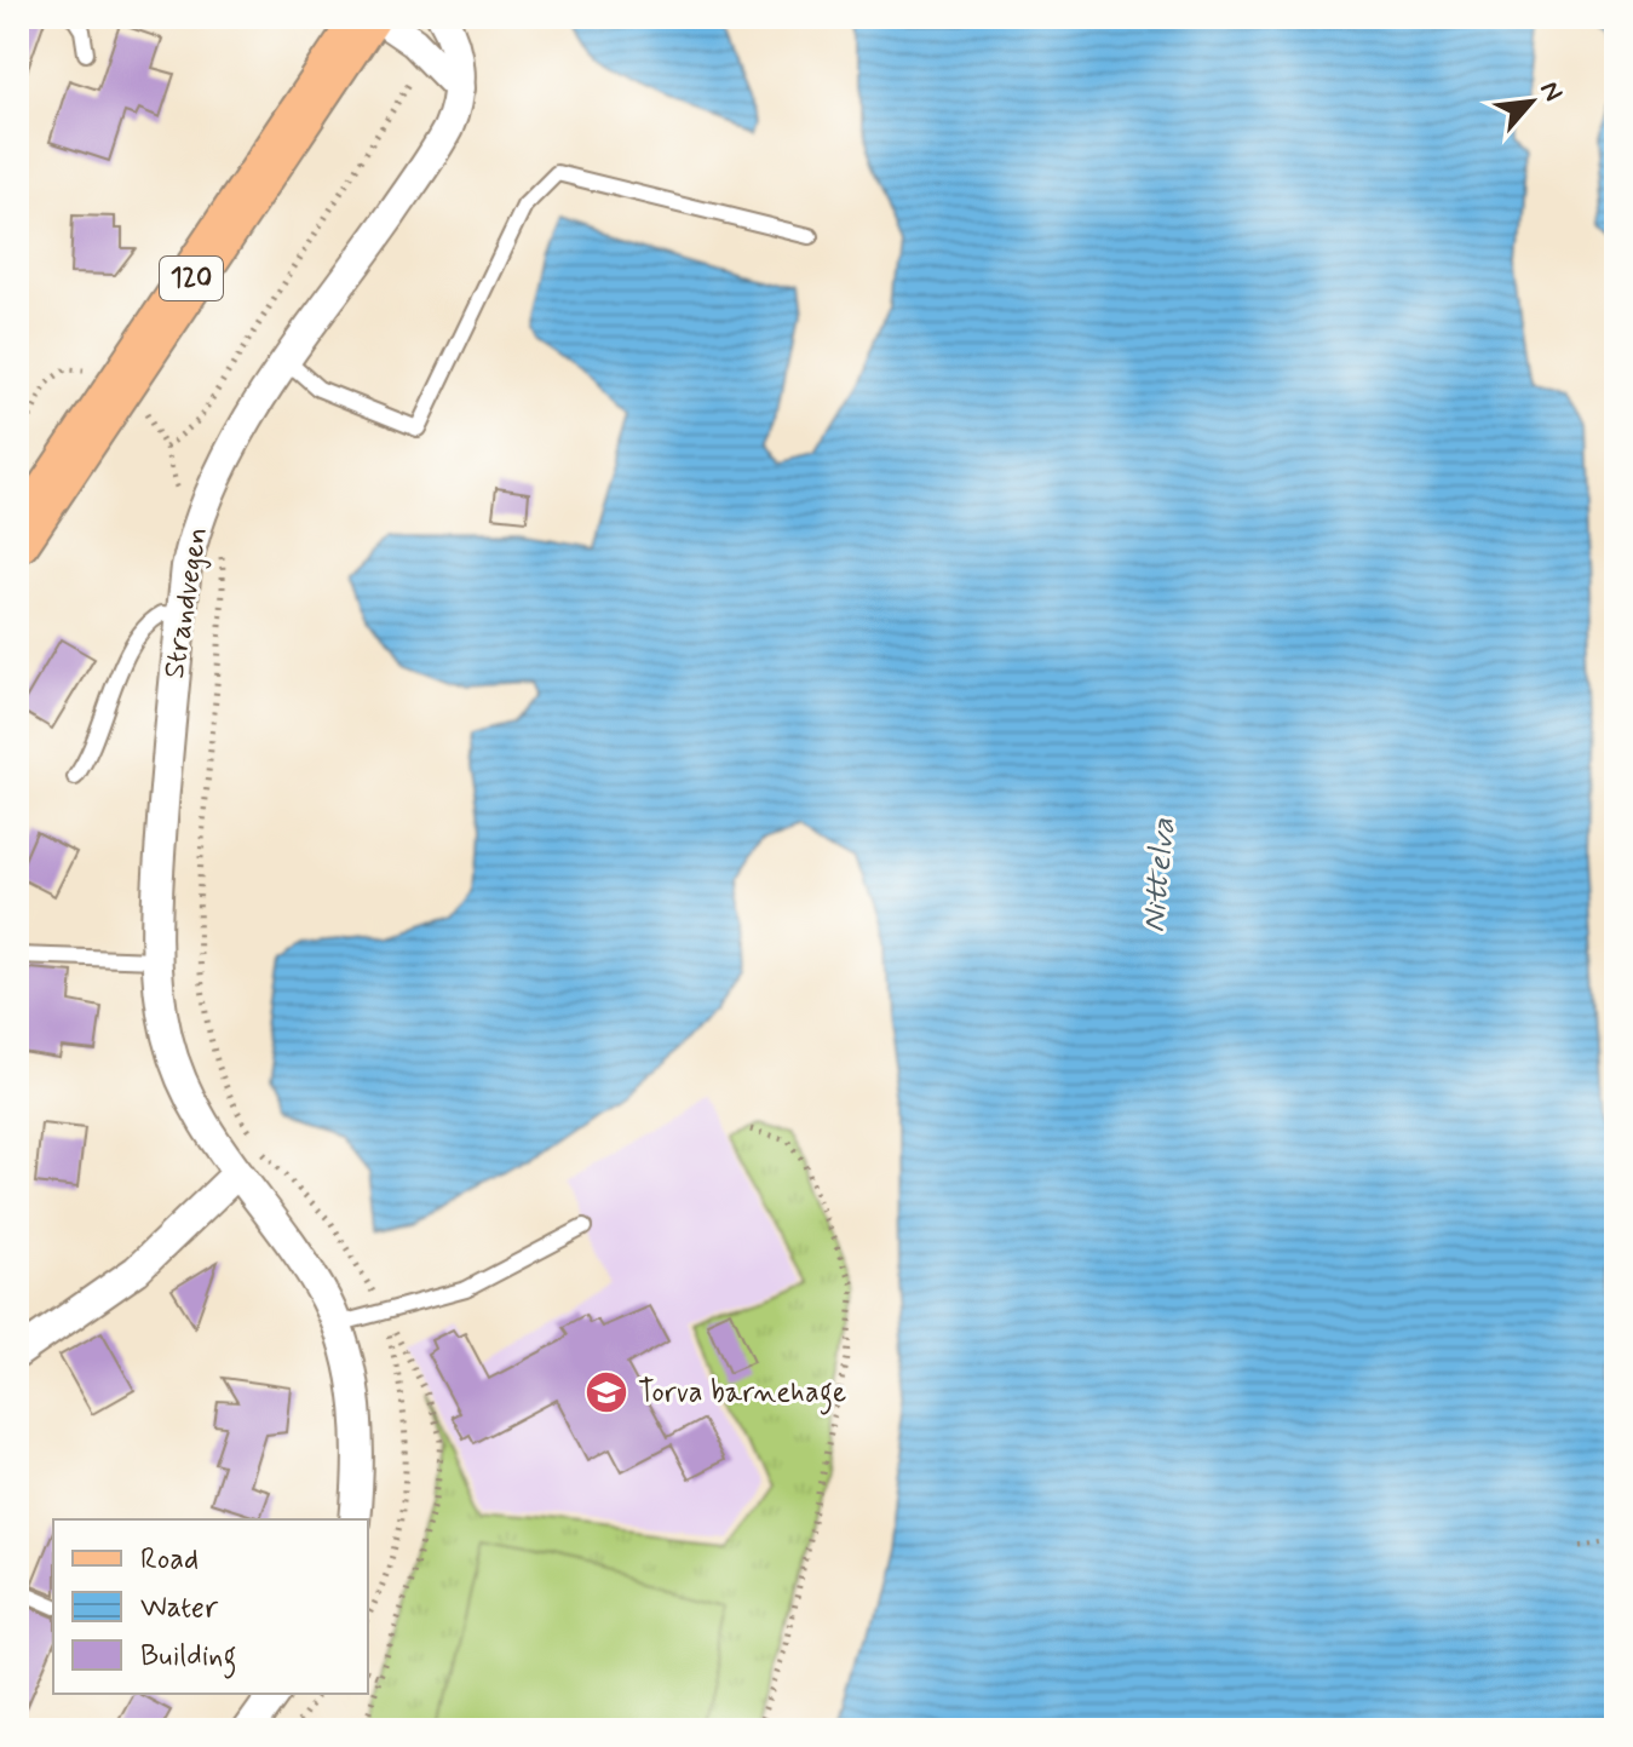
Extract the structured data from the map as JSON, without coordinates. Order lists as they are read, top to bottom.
{
  "streets": {
    "main road": ["120"],
    "street": ["Strandvegen"]
  },
  "water": ["Nittelva"],
  "places": {
    "school or university": ["Torva barnehage"]
  },
  "legend": ["Road", "Water", "Building"],
  "north": "top right"
}
